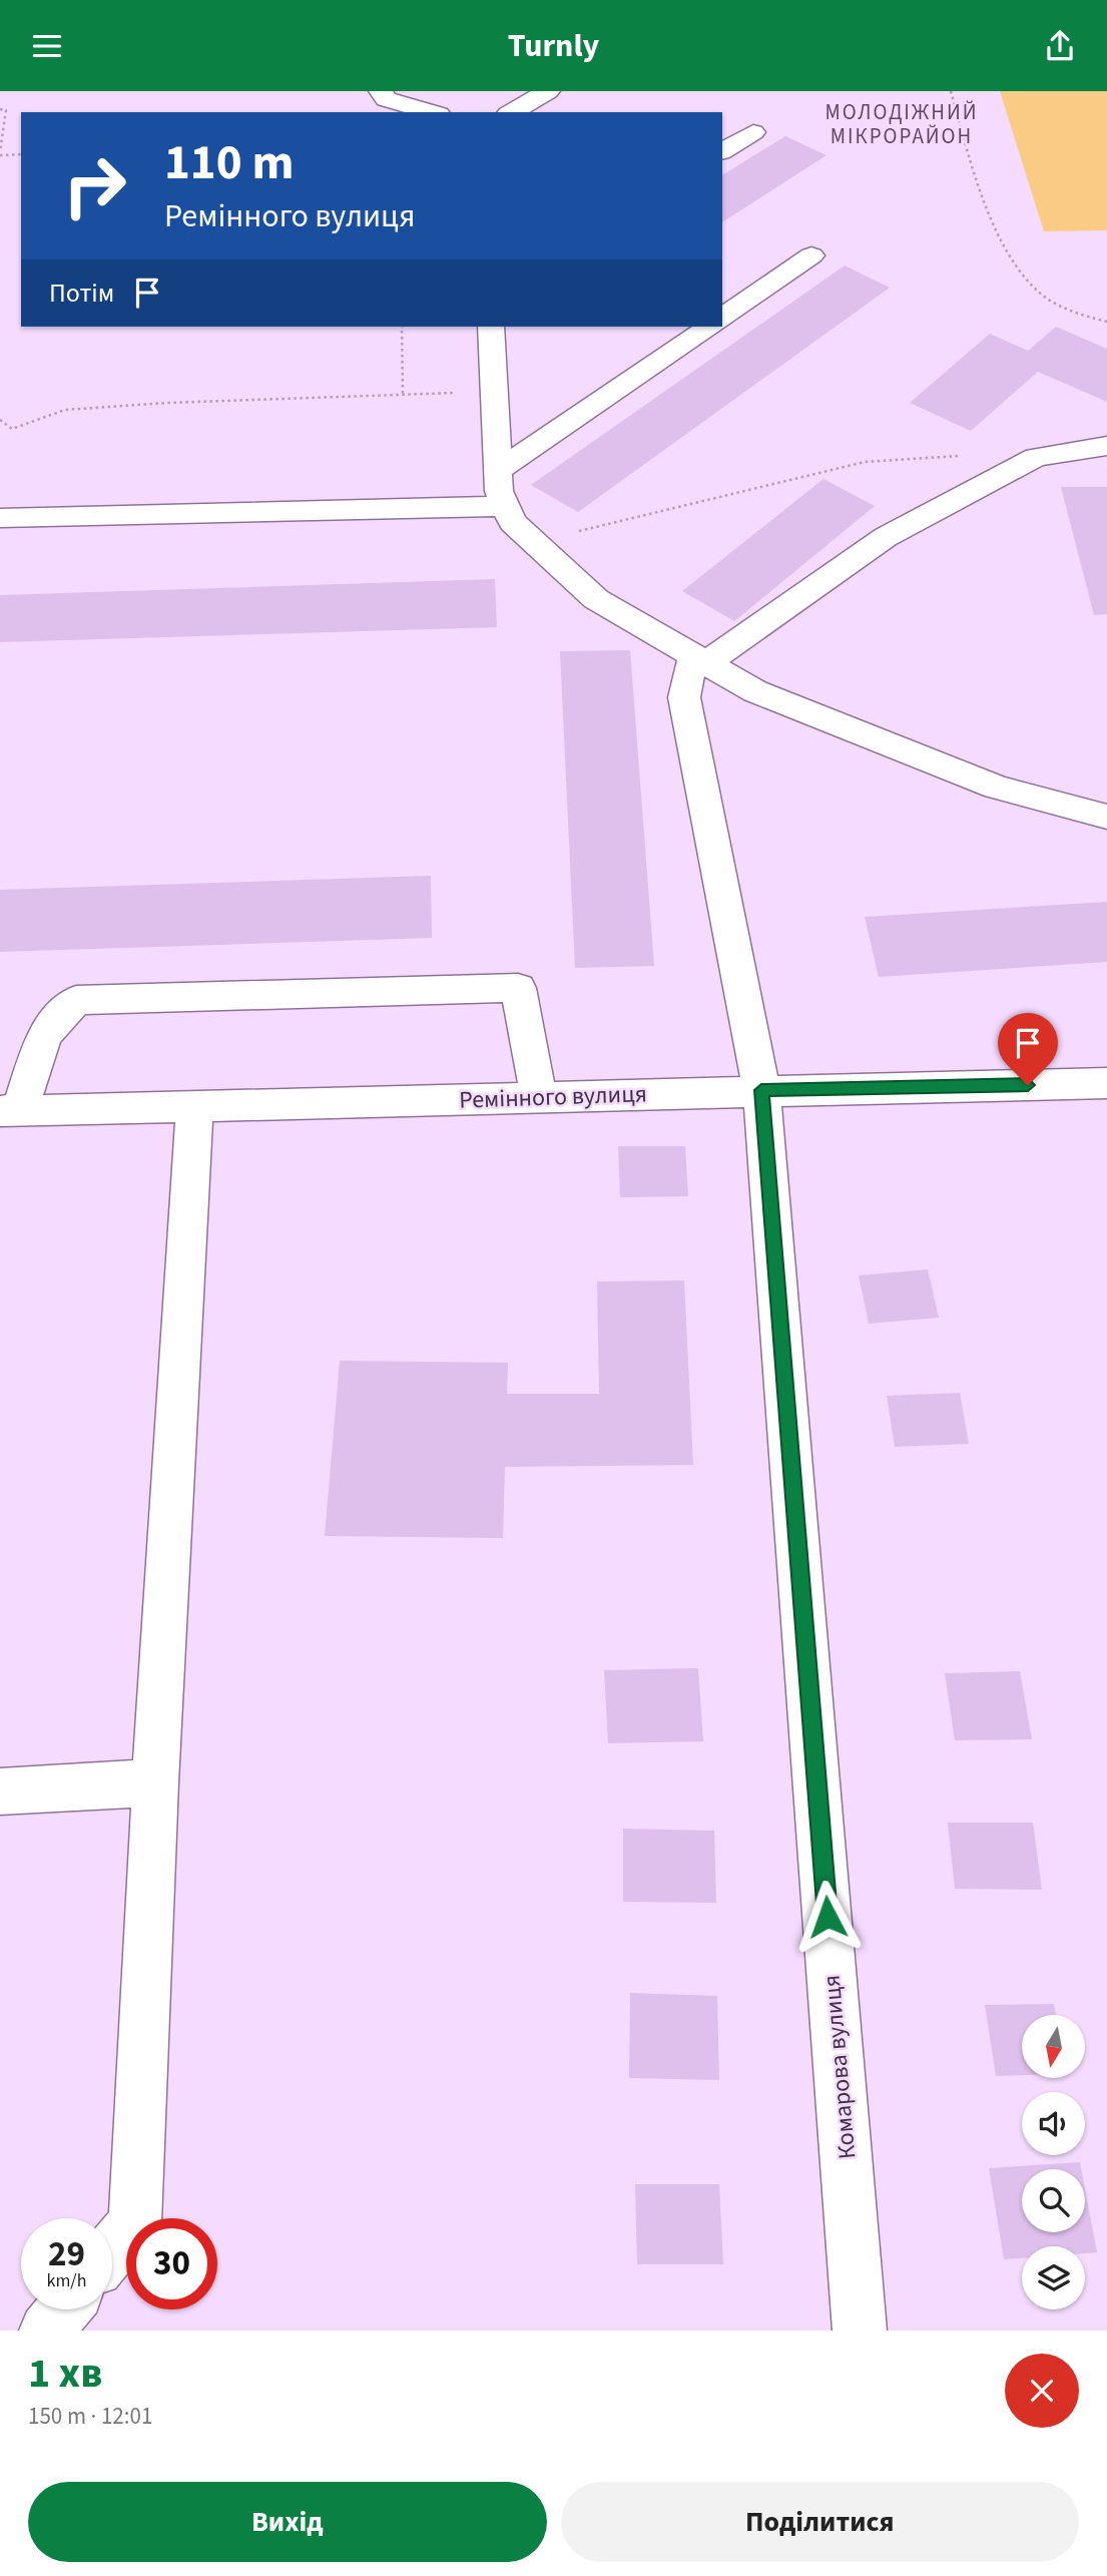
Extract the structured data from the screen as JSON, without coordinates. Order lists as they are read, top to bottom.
{
  "streets": {
    "street": ["Ремінного вулиця", "Комарова вулиця"]
  },
  "crossings": [
    ["Ремінного вулиця", "Комарова вулиця"]
  ],
  "districts": ["МОЛОДІЖНИЙ МІКРОРАЙОН"],
  "north": "bottom",
  "page": {
    "header": "Turnly",
    "turn": ["110 m", "Ремінного вулиця"],
    "then": "Потім",
    "speed": "29 km/h",
    "limit": "30",
    "heading": ["1 хв", "150 m · 12:01"],
    "buttons": ["Вихід", "Поділитися"]
  }
}
